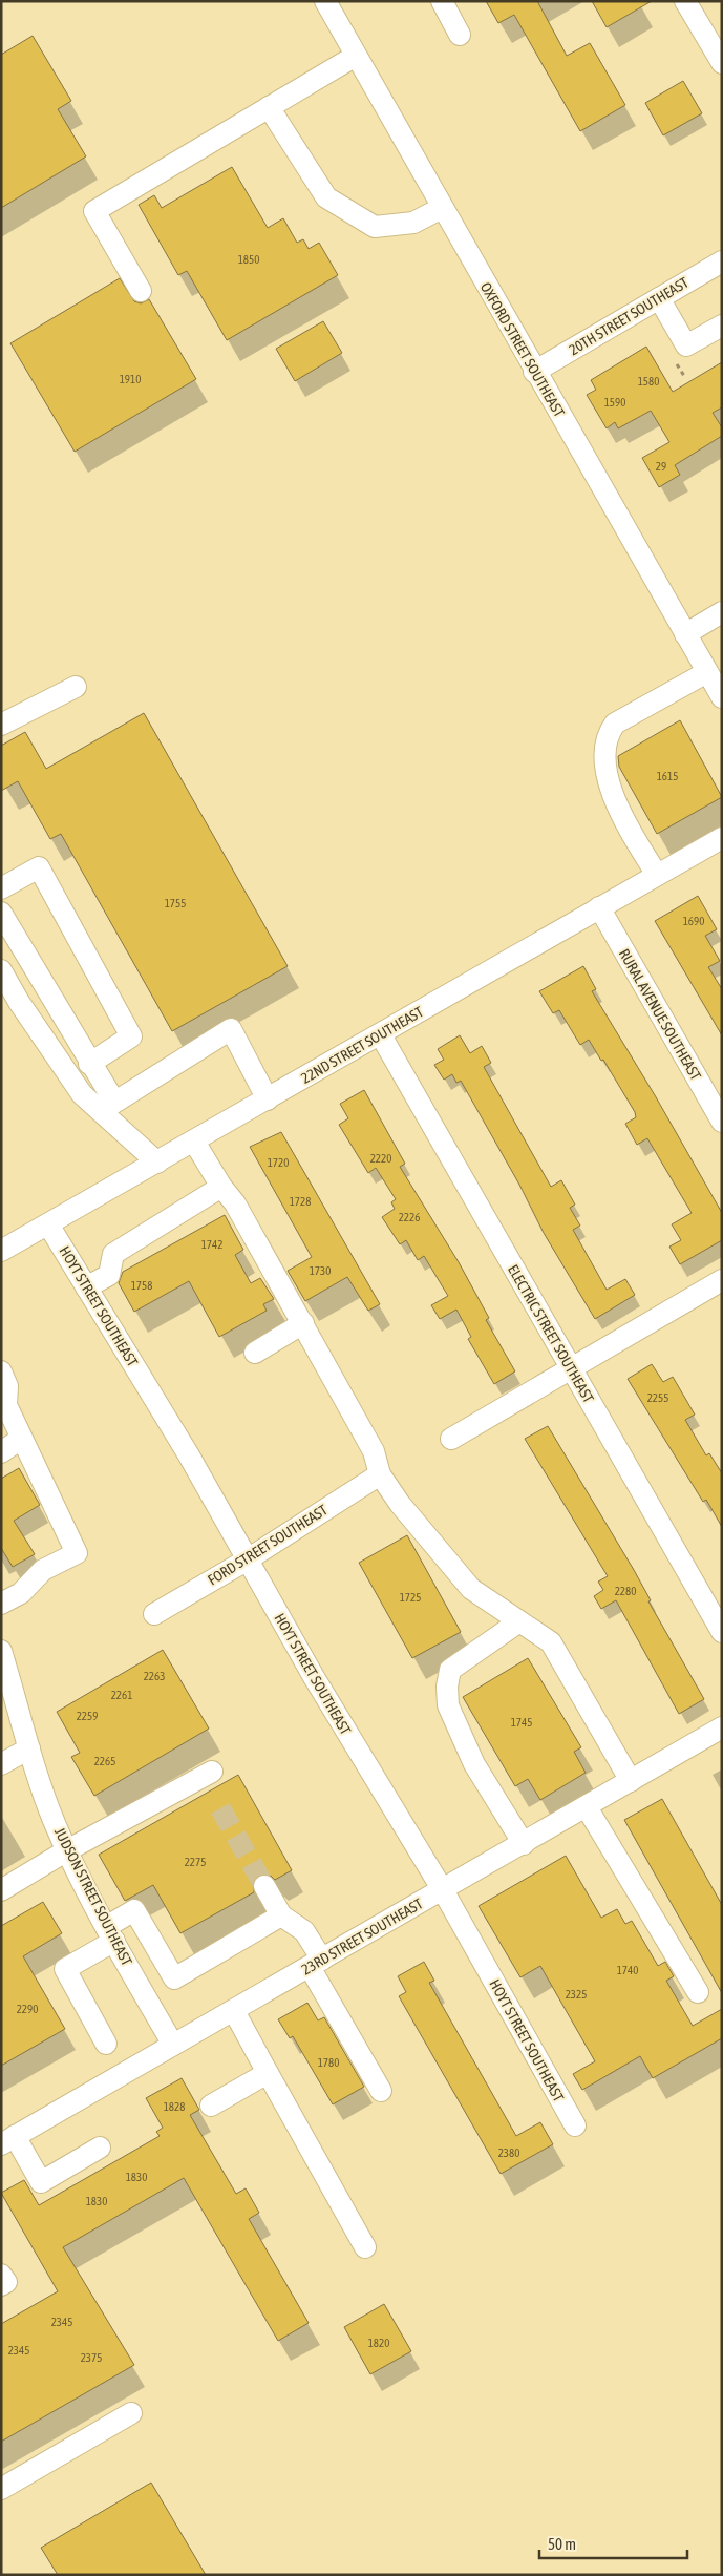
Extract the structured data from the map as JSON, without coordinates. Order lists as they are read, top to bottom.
{
  "streets": {
    "street": [
      "20TH STREET SOUTHEAST",
      "OXFORD STREET SOUTHEAST",
      "RURAL AVENUE SOUTHEAST",
      "22ND STREET SOUTHEAST",
      "HOYT STREET SOUTHEAST",
      "ELECTRIC STREET SOUTHEAST",
      "FORD STREET SOUTHEAST",
      "JUDSON STREET SOUTHEAST",
      "23RD STREET SOUTHEAST"
    ]
  },
  "crossings": [
    ["20TH STREET SOUTHEAST", "OXFORD STREET SOUTHEAST"],
    ["RURAL AVENUE SOUTHEAST", "22ND STREET SOUTHEAST"],
    ["22ND STREET SOUTHEAST", "HOYT STREET SOUTHEAST"],
    ["22ND STREET SOUTHEAST", "ELECTRIC STREET SOUTHEAST"],
    ["HOYT STREET SOUTHEAST", "FORD STREET SOUTHEAST"],
    ["HOYT STREET SOUTHEAST", "23RD STREET SOUTHEAST"],
    ["JUDSON STREET SOUTHEAST", "23RD STREET SOUTHEAST"]
  ],
  "house_numbers": [
    "1850",
    "1910",
    "1580",
    "1590",
    "29",
    "1615",
    "1755",
    "1690",
    "2220",
    "1720",
    "1728",
    "2226",
    "1742",
    "1730",
    "1758",
    "2255",
    "2280",
    "1725",
    "2263",
    "2261",
    "2259",
    "1745",
    "2265",
    "2275",
    "1740",
    "2325",
    "2290",
    "1780",
    "1828",
    "2380",
    "1830",
    "1830",
    "2345",
    "1820",
    "2345",
    "2375"
  ],
  "scale_bar": "50 m"
}
